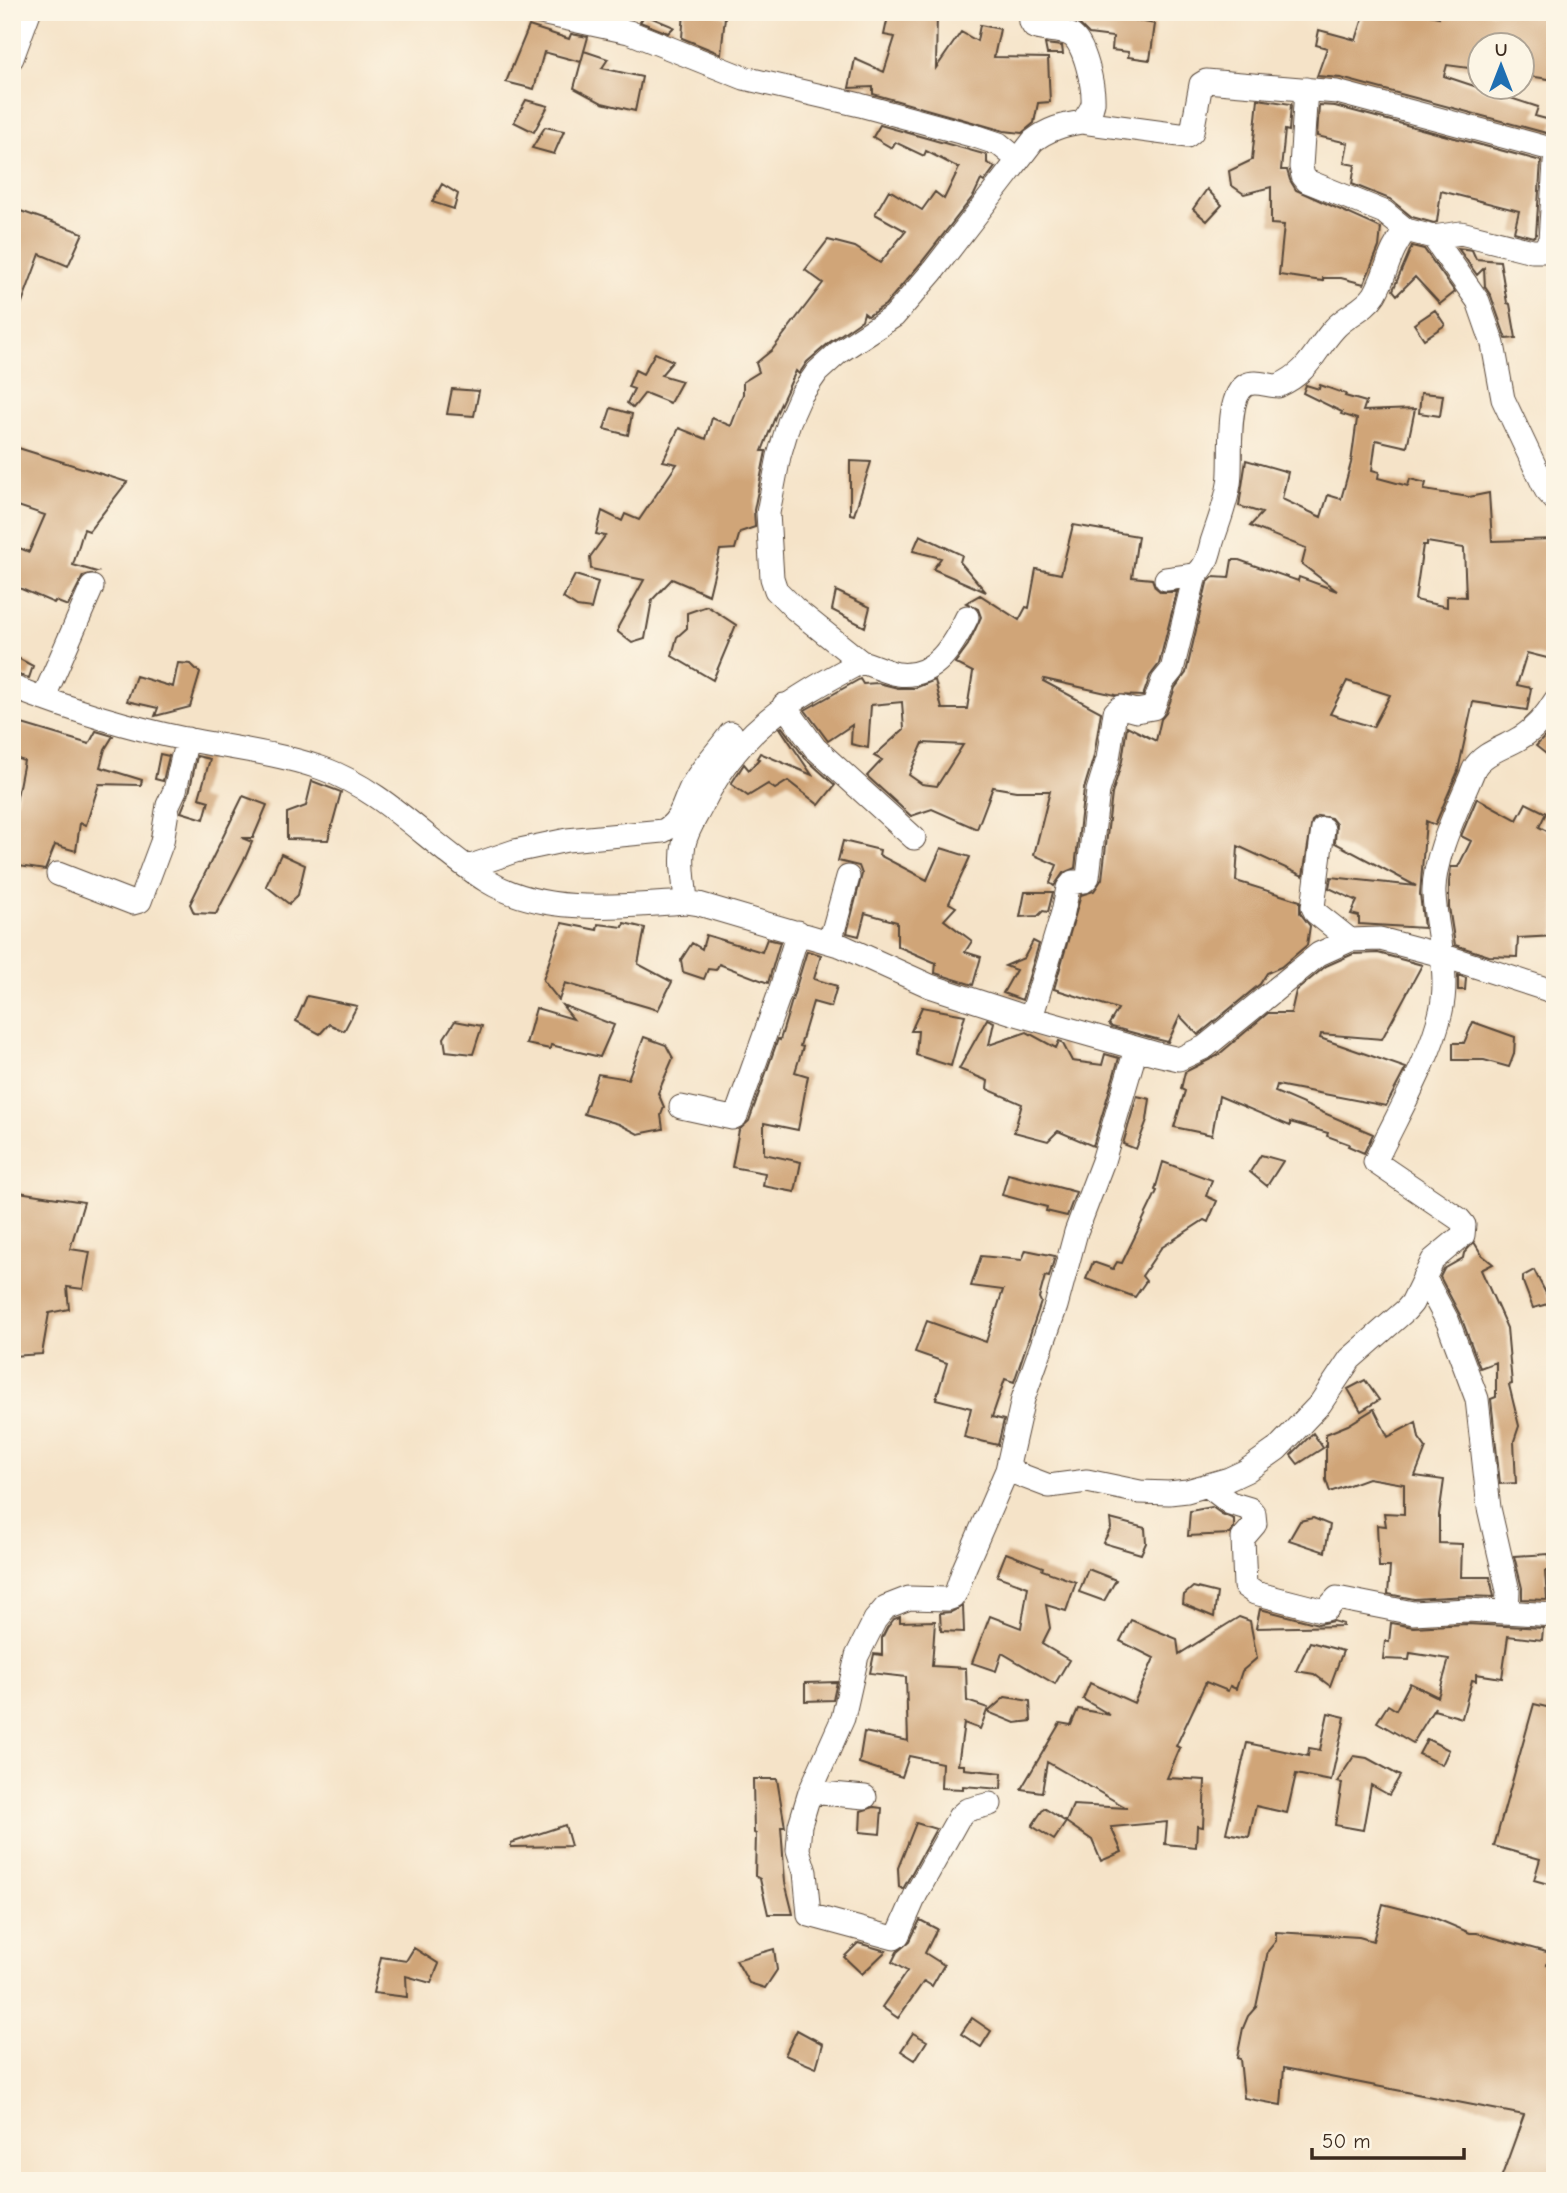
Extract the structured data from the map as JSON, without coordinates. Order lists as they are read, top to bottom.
{
  "scale_bar": "50 m",
  "north": "top"
}
